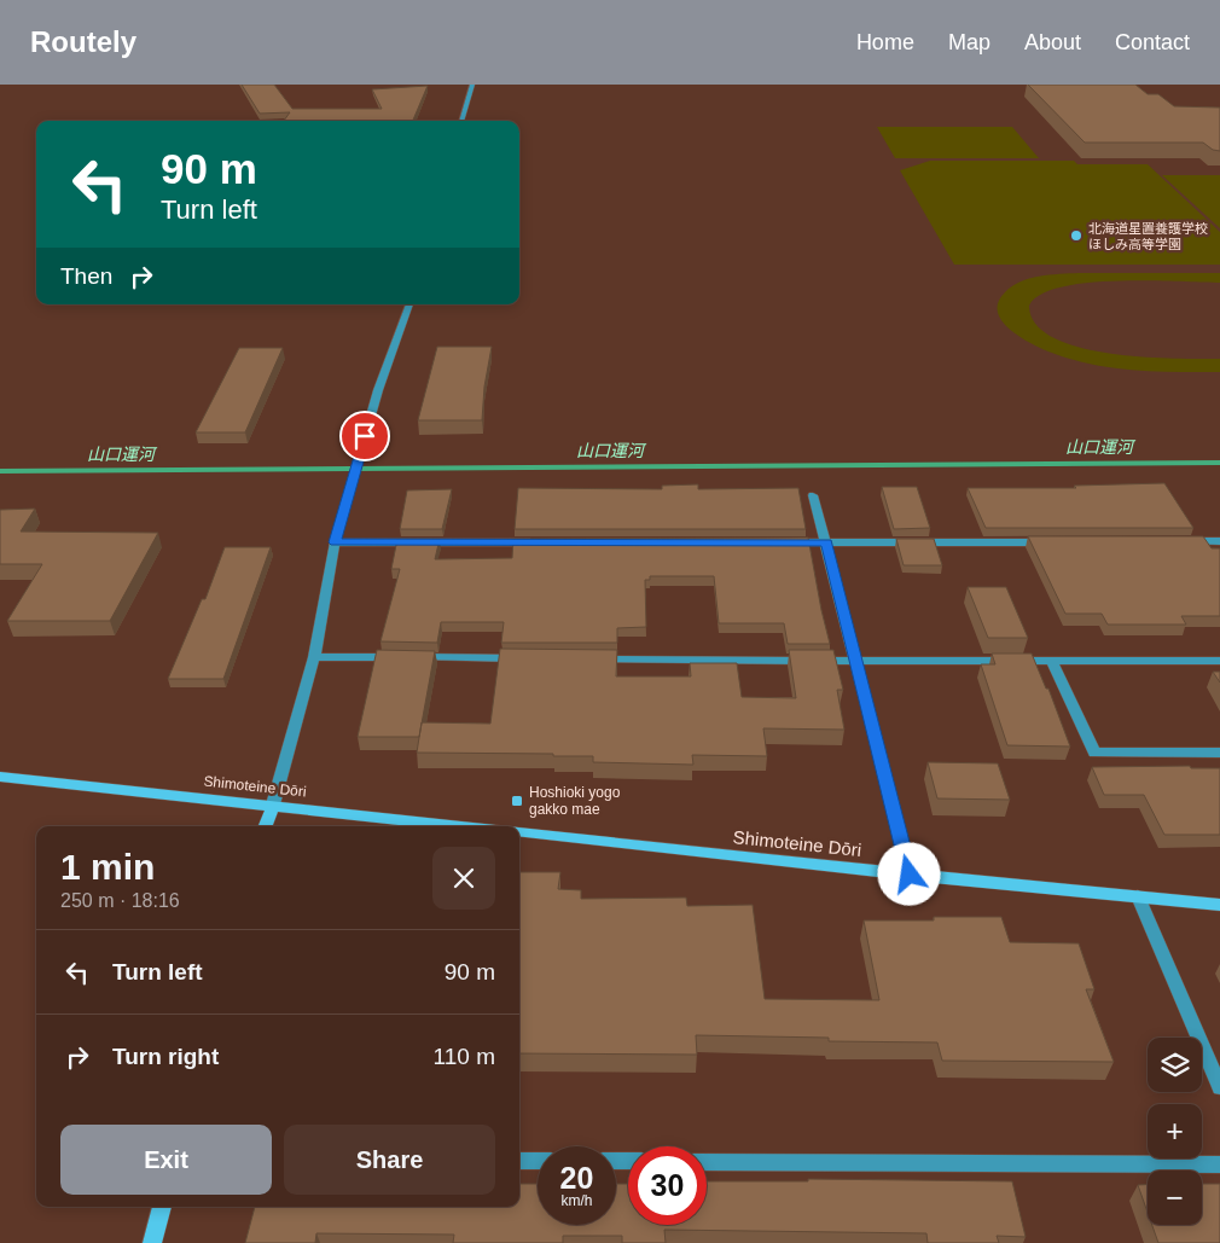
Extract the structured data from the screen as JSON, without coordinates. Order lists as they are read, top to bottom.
{
  "streets": {
    "street": ["Shimoteine Dōri"]
  },
  "water": ["山口運河"],
  "places": {
    "other": ["北海道星置養護学校 ほしみ高等学園"],
    "transit": ["Hoshioki yogo gakko mae"]
  },
  "page": {
    "header": "Routely",
    "nav": [
      "Home",
      "Map",
      "About",
      "Contact"
    ],
    "turn": ["90 m", "Turn left"],
    "then": "Then",
    "heading": ["1 min", "250 m · 18:16"],
    "list": [
      {
        "name": "Turn left",
        "value": "90 m"
      },
      {
        "name": "Turn right",
        "value": "110 m"
      }
    ],
    "map_buttons": ["+", "−"],
    "buttons": ["Exit", "Share"],
    "speed": "20 km/h",
    "limit": "30"
  }
}
